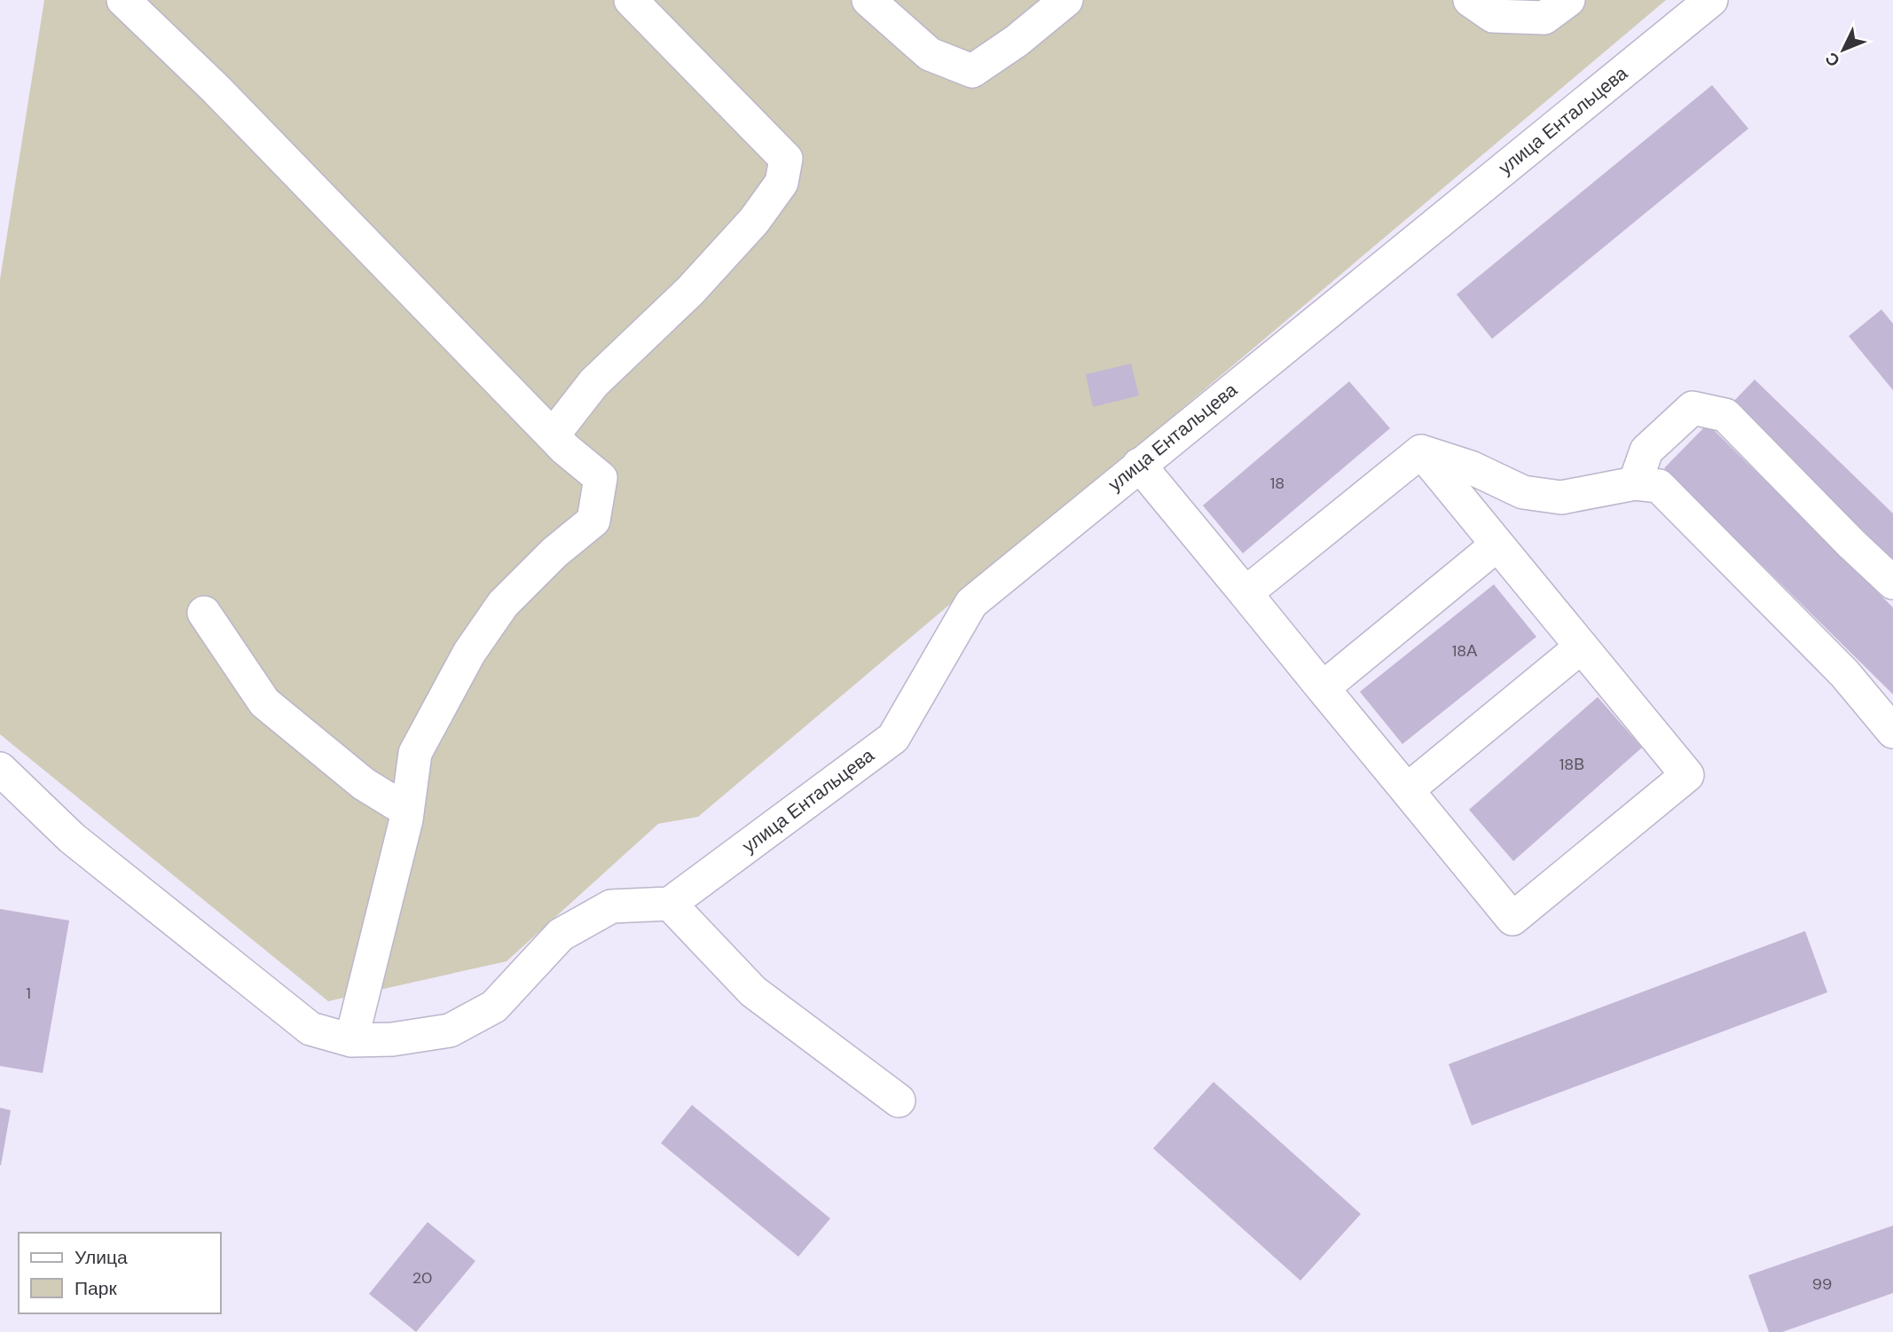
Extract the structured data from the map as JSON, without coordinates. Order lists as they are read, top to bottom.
{
  "streets": {
    "street": ["улица Ентальцева"]
  },
  "house_numbers": [
    "18",
    "18А",
    "18В",
    "1",
    "20",
    "99"
  ],
  "legend": ["Улица", "Парк"],
  "north": "bottom left"
}
